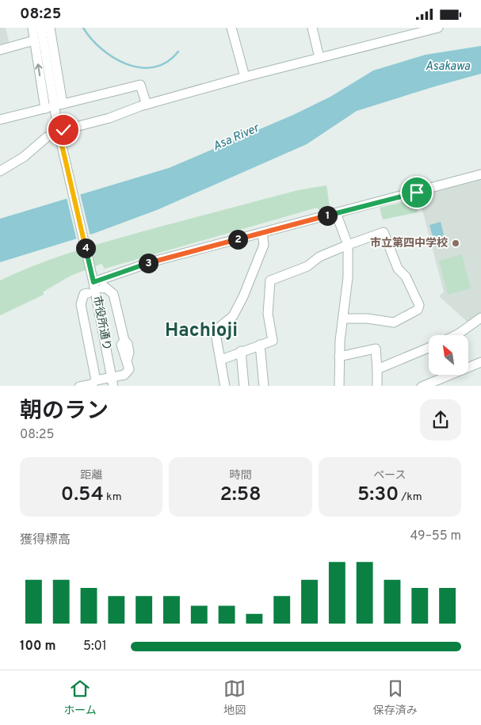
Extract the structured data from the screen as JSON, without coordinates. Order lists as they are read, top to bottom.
{
  "streets": {
    "street": ["市役所通り"]
  },
  "districts": ["Hachioji"],
  "water": ["Asakawa", "Asa River"],
  "places": ["市立第四中学校"],
  "north": "top left",
  "page": {
    "status": "08:25",
    "pins": [
      "1",
      "2",
      "4",
      "3"
    ],
    "heading": ["朝のラン", "08:25"],
    "stats": [
      ["距離", "0.54 km"],
      ["時間", "2:58"],
      ["ペース", "5:30 /km"]
    ],
    "chart": ["獲得標高", "49–55 m"],
    "list": [
      {
        "name": "100 m",
        "note": "5:01"
      }
    ],
    "tabs": ["ホーム", "地図", "保存済み"]
  }
}
